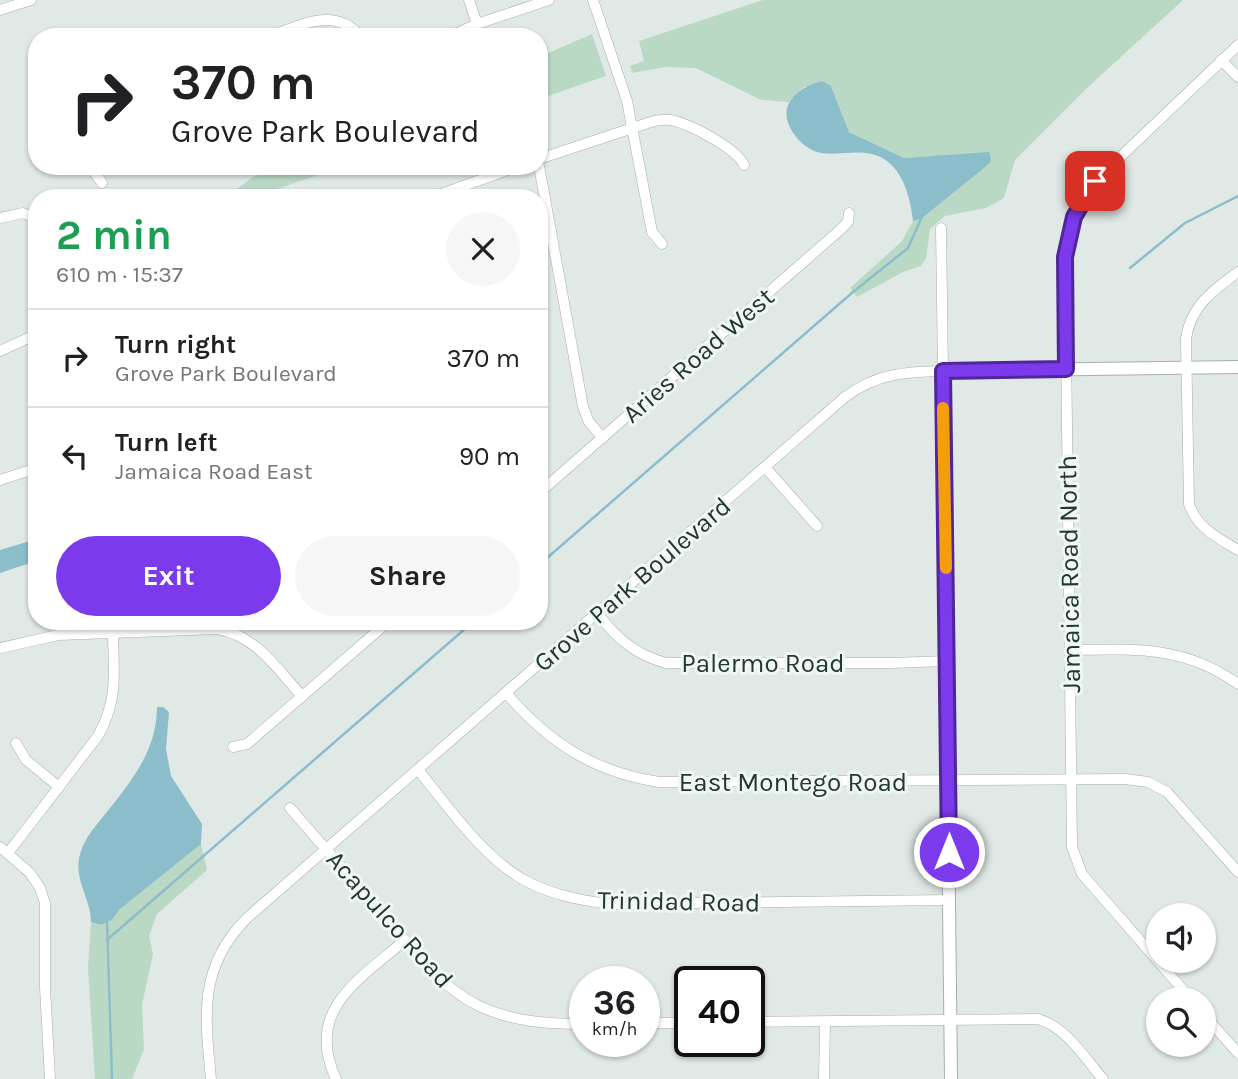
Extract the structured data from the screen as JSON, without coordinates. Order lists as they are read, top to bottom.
{
  "streets": {
    "street": [
      "Aries Road West",
      "Jamaica Road North",
      "Grove Park Boulevard",
      "Palermo Road",
      "East Montego Road",
      "Trinidad Road",
      "Acapulco Road"
    ]
  },
  "crossings": [
    ["Jamaica Road North", "Grove Park Boulevard"],
    ["Jamaica Road North", "East Montego Road"],
    ["Grove Park Boulevard", "Palermo Road"],
    ["Grove Park Boulevard", "East Montego Road"],
    ["Grove Park Boulevard", "Trinidad Road"],
    ["Grove Park Boulevard", "Acapulco Road"]
  ],
  "page": {
    "turn": ["370 m", "Grove Park Boulevard"],
    "heading": ["2 min", "610 m · 15:37"],
    "list": [
      {
        "name": "Turn right",
        "note": "Grove Park Boulevard",
        "value": "370 m"
      },
      {
        "name": "Turn left",
        "note": "Jamaica Road East",
        "value": "90 m"
      }
    ],
    "buttons": ["Exit", "Share"],
    "speed": "36 km/h",
    "limit": "40"
  }
}
